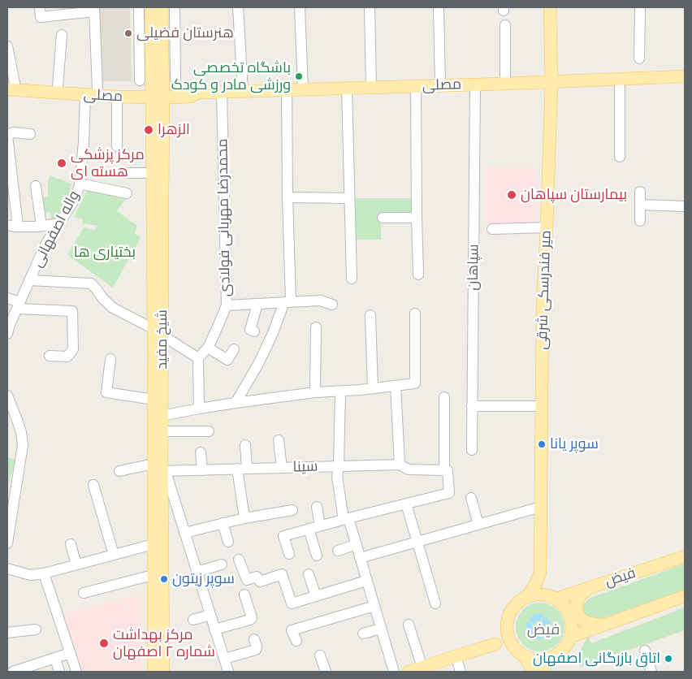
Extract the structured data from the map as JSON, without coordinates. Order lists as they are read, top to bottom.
{
  "streets": {
    "main road": [
      "مصلی",
      "میر فندرسکی شرقی",
      "شیخ مفید",
      "فیض"
    ],
    "street": [
      "محمدرضا مهربانی فولادی",
      "واله اصفهانی",
      "سپاهان",
      "سینا"
    ]
  },
  "crossings": [
    ["مصلی", "محمدرضا مهربانی فولادی"],
    ["مصلی", "واله اصفهانی"],
    ["مصلی", "سپاهان"],
    ["مصلی", "میر فندرسکی شرقی"],
    ["مصلی", "شیخ مفید"],
    ["شیخ مفید", "سینا"]
  ],
  "districts": ["فیض"],
  "parks": ["بختیاری ها"],
  "places": [
    "هنرستان فضیلی",
    "باشگاه تخصصی ورزشی مادر و کودک",
    "الزهرا",
    "مرکز پزشکی هسته ای",
    "بیمارستان سپاهان",
    "سوپر یانا",
    "سوپر زیتون",
    "مرکز بهداشت شماره ۲ اصفهان",
    "اتاق بازرگانی اصفهان"
  ]
}
